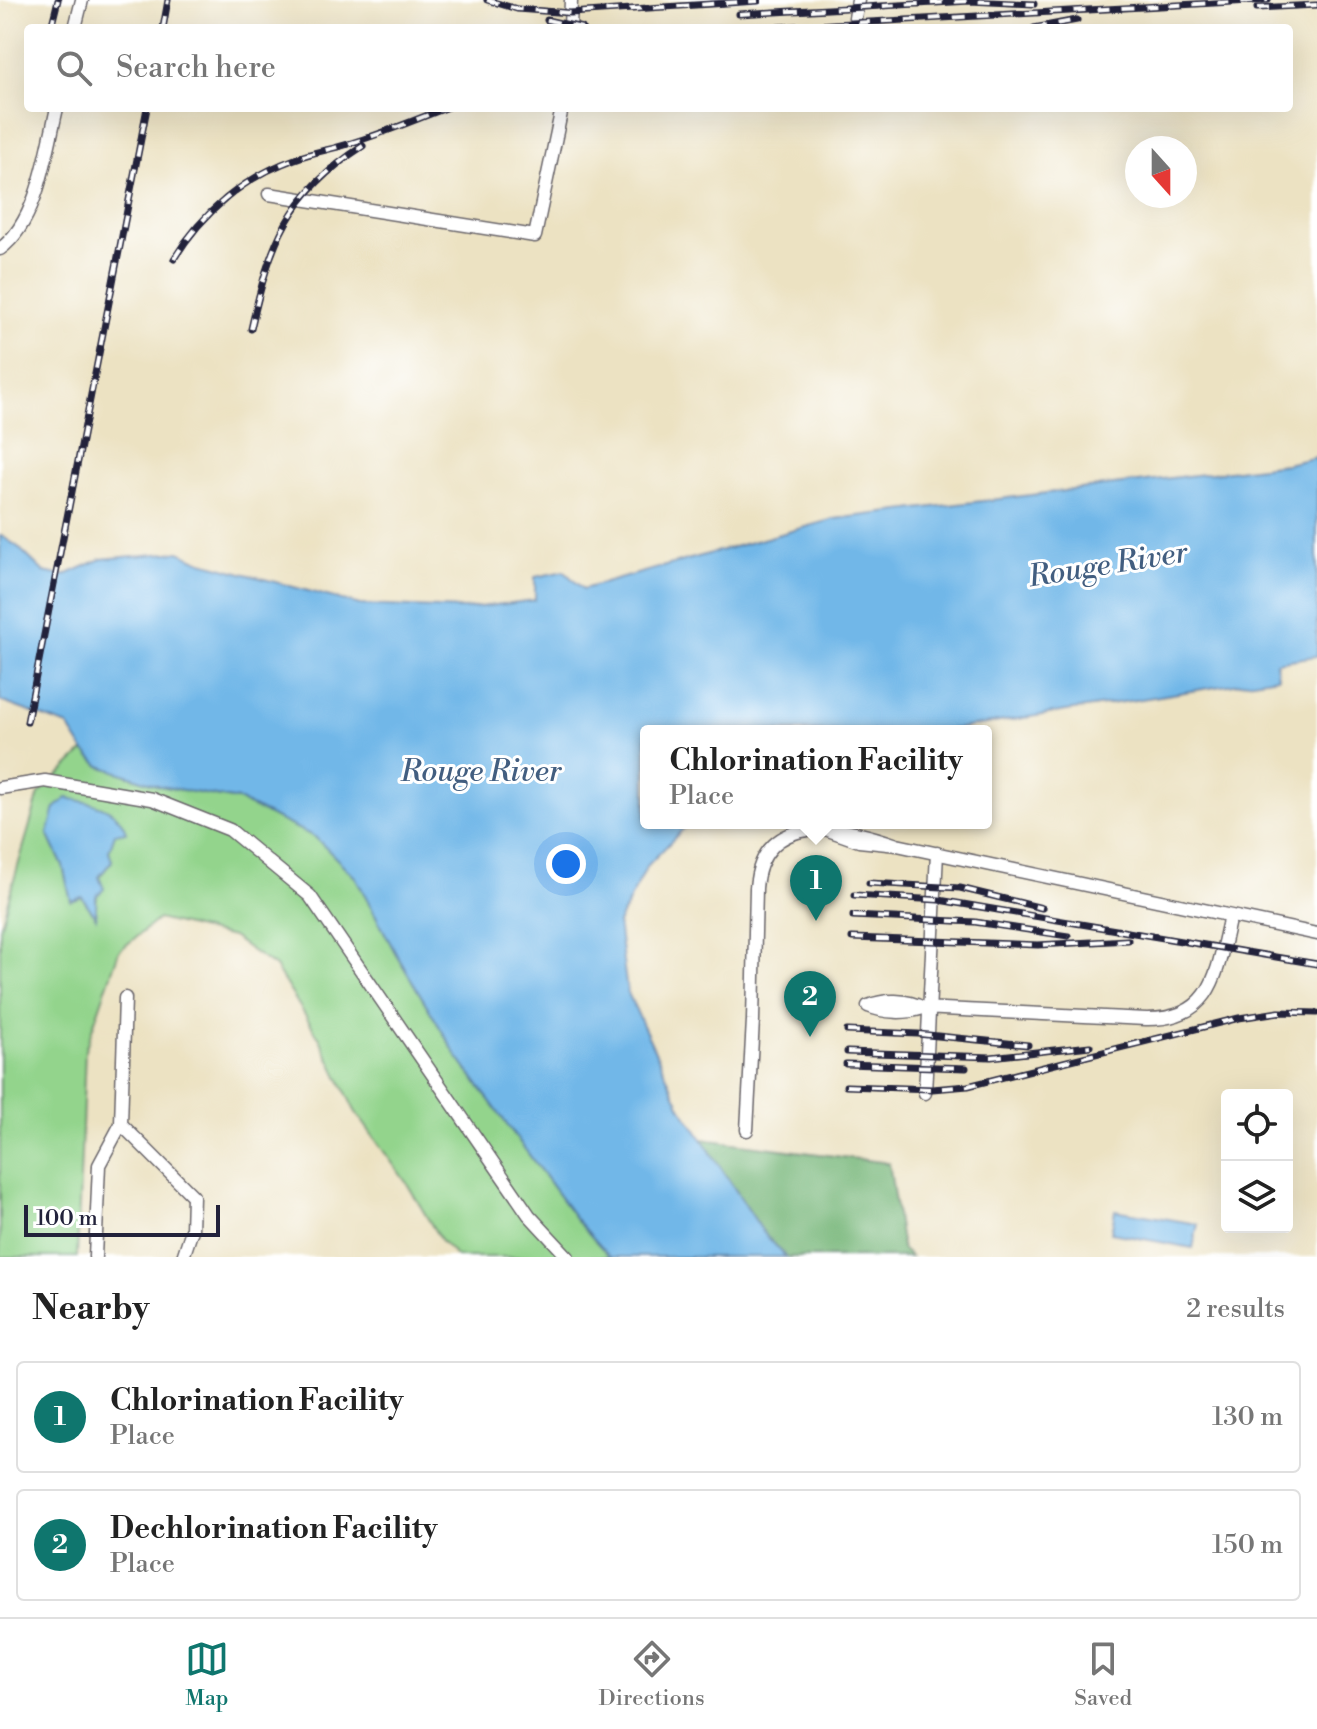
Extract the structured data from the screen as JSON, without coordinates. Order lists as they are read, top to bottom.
{
  "water": ["Rouge River"],
  "scale_bar": "100 m",
  "north": "bottom",
  "page": {
    "search": "Search here",
    "popup": ["Chlorination Facility", "Place"],
    "pins": ["1", "2"],
    "scale": "100 m",
    "heading": ["Nearby", "2 results"],
    "list": [
      {
        "mark": "1",
        "name": "Chlorination Facility",
        "note": "Place",
        "value": "130 m"
      },
      {
        "mark": "2",
        "name": "Dechlorination Facility",
        "note": "Place",
        "value": "150 m"
      }
    ],
    "nav": ["Map", "Directions", "Saved"]
  }
}
